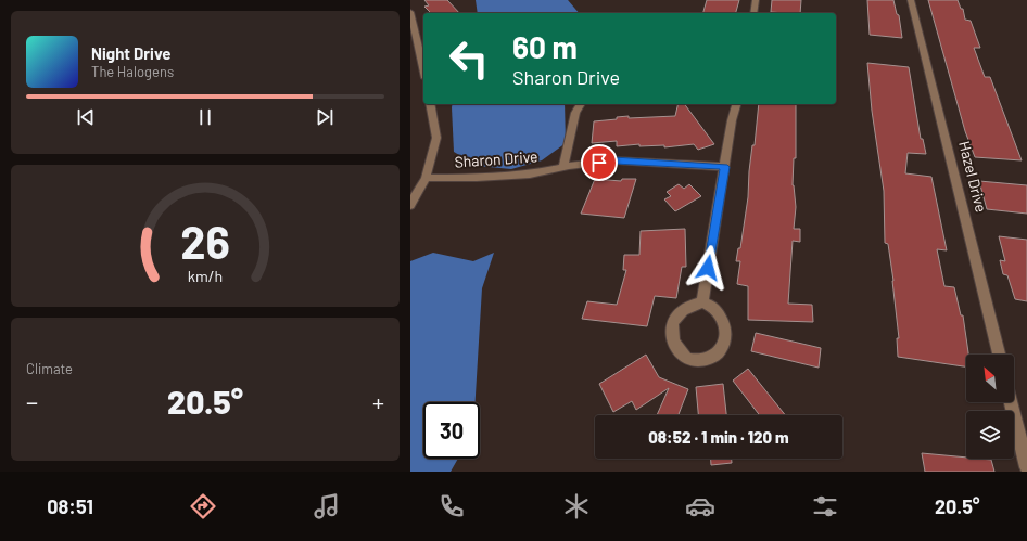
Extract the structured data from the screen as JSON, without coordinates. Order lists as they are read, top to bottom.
{
  "streets": {
    "street": ["Sharon Drive", "Hazel Drive"]
  },
  "north": "top left",
  "page": {
    "turn": ["60 m", "Sharon Drive"],
    "song": ["Night Drive", "The Halogens"],
    "tile": "Climate",
    "heat": ["−", "20.5°", "+"],
    "limit": "30",
    "trip": "08:52 · 1 min · 120 m",
    "tabs": ["08:51", "20.5°"],
    "gauge": ["26", "km/h"]
  }
}
